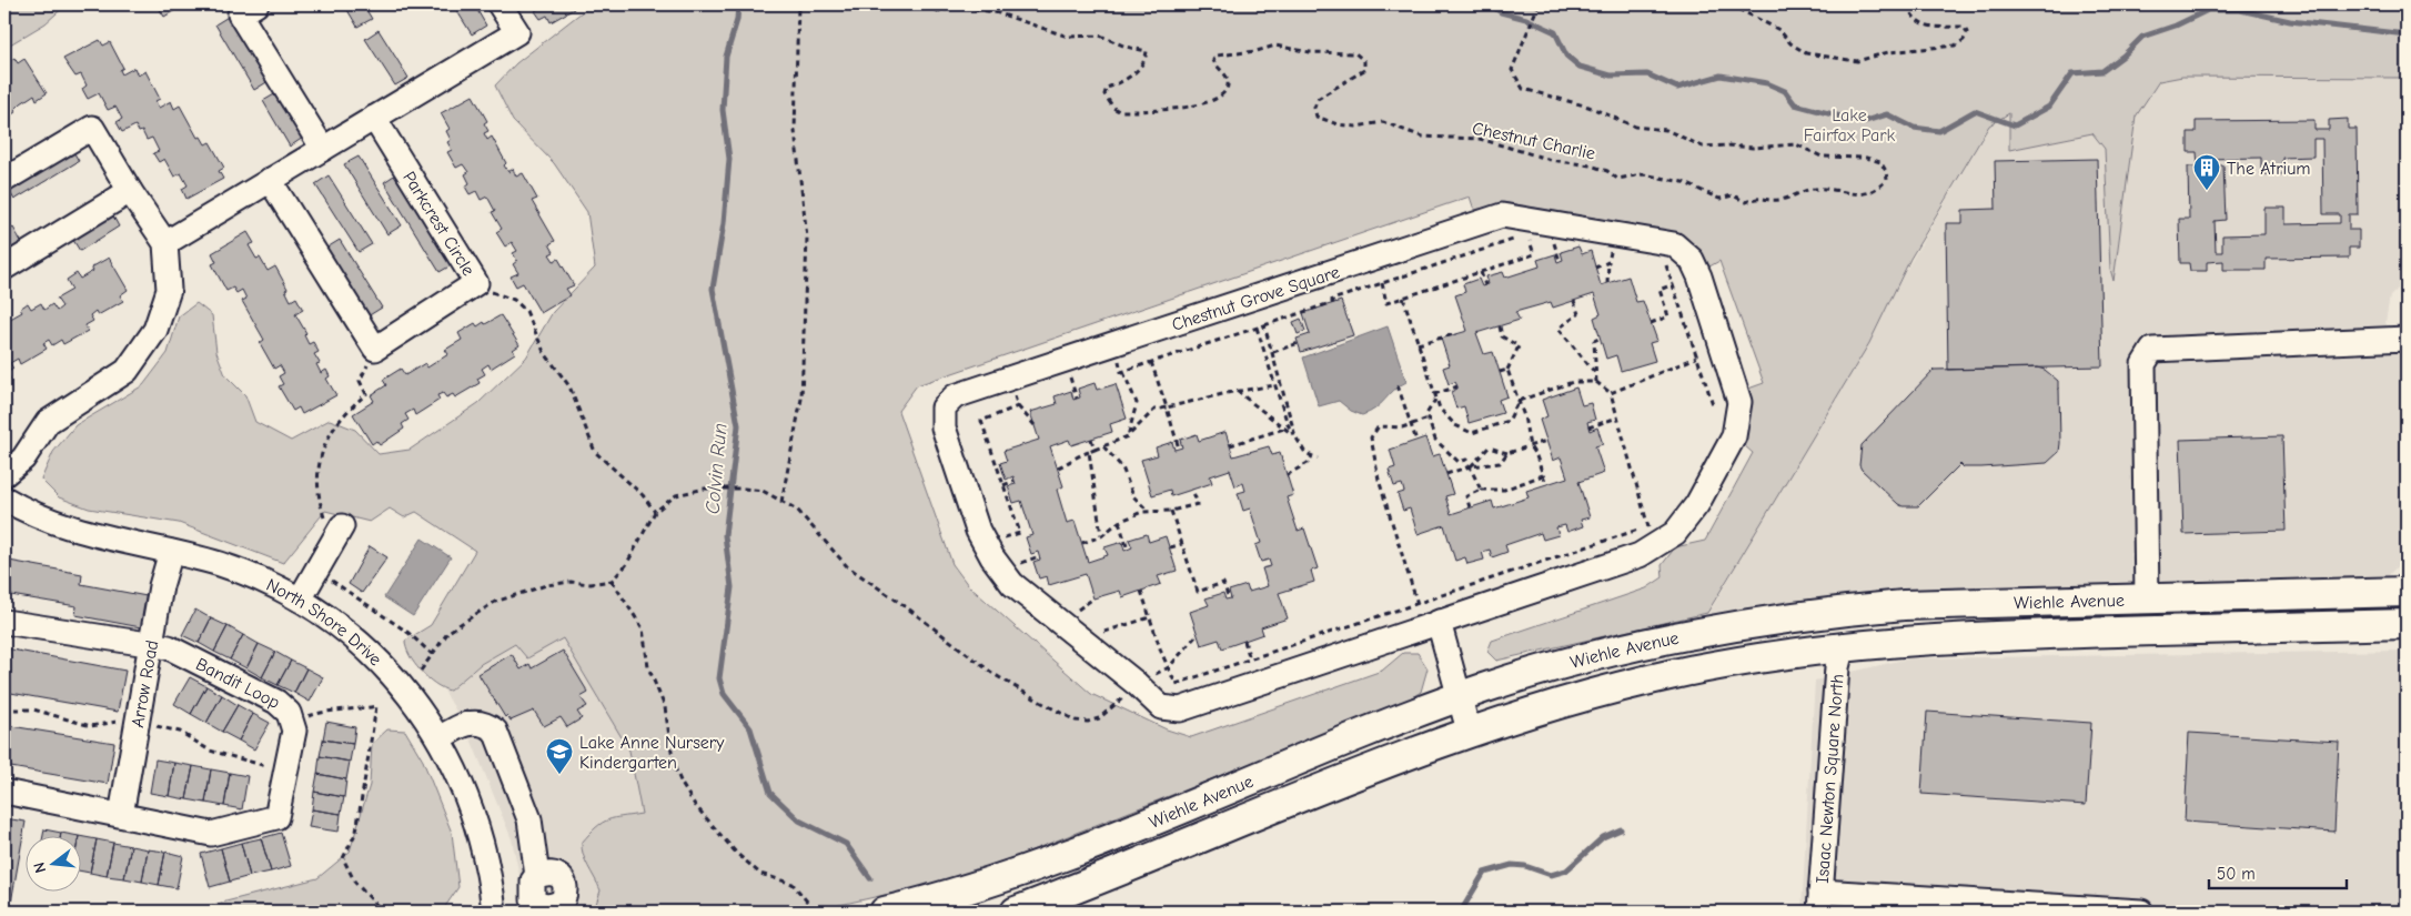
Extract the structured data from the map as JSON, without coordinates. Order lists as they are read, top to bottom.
{
  "streets": {
    "main road": ["Wiehle Avenue"],
    "street": [
      "Parkcrest Circle",
      "Chestnut Grove Square",
      "North Shore Drive",
      "Arrow Road",
      "Bandit Loop",
      "Isaac Newton Square North"
    ],
    "path": ["Chestnut Charlie"]
  },
  "crossings": [
    ["Wiehle Avenue", "Isaac Newton Square North"],
    ["North Shore Drive", "Arrow Road"],
    ["Arrow Road", "Bandit Loop"]
  ],
  "water": ["Colvin Run"],
  "parks": ["Lake Fairfax Park"],
  "places": {
    "building": ["The Atrium"],
    "school or university": ["Lake Anne Nursery Kindergarten"]
  },
  "scale_bar": "50 m",
  "north": "left"
}
